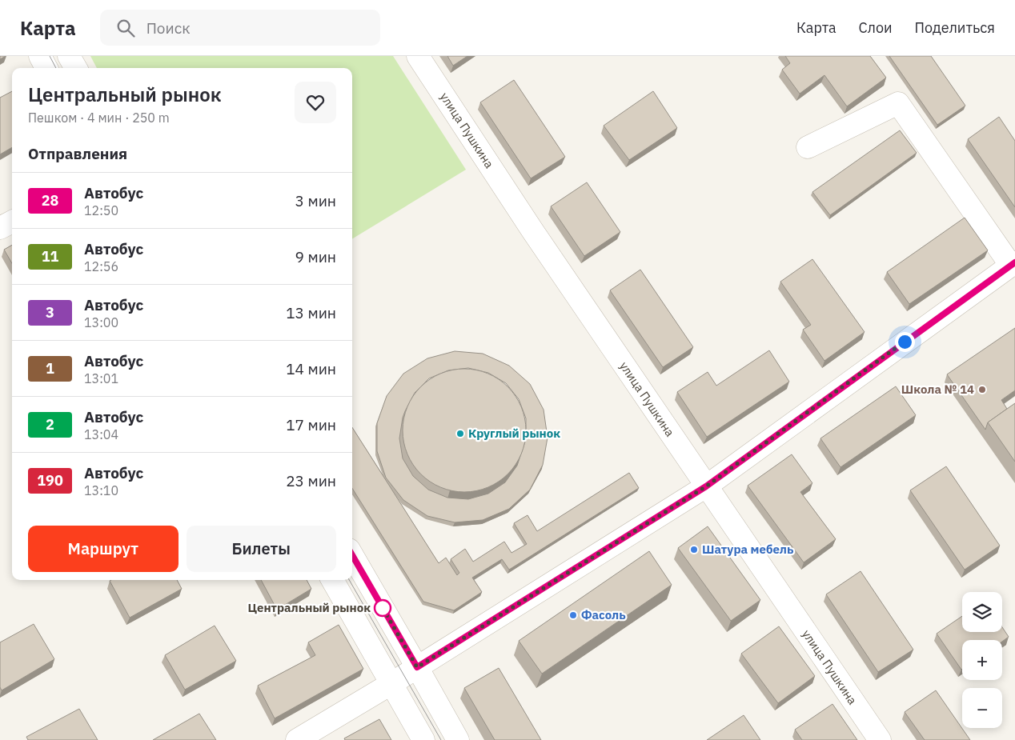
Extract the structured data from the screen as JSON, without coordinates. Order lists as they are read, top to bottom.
{
  "streets": {
    "street": ["улица Пушкина"]
  },
  "places": [
    "Школа № 14",
    "Круглый рынок",
    "Шатура мебель",
    "Центральный рынок",
    "Фасоль"
  ],
  "lines": ["bus line 28"],
  "page": {
    "header": "Карта",
    "search": "Поиск",
    "nav": ["Карта", "Слои", "Поделиться"],
    "heading": [
      ["Центральный рынок", "Пешком · 4 мин · 250 m"],
      "Отправления"
    ],
    "list": [
      {
        "mark": "28",
        "name": "Автобус",
        "note": "12:50",
        "value": "3 мин"
      },
      {
        "mark": "11",
        "name": "Автобус",
        "note": "12:56",
        "value": "9 мин"
      },
      {
        "mark": "3",
        "name": "Автобус",
        "note": "13:00",
        "value": "13 мин"
      },
      {
        "mark": "1",
        "name": "Автобус",
        "note": "13:01",
        "value": "14 мин"
      },
      {
        "mark": "2",
        "name": "Автобус",
        "note": "13:04",
        "value": "17 мин"
      },
      {
        "mark": "190",
        "name": "Автобус",
        "note": "13:10",
        "value": "23 мин"
      }
    ],
    "buttons": ["Маршрут", "Билеты"],
    "map_buttons": ["+", "−"]
  }
}
